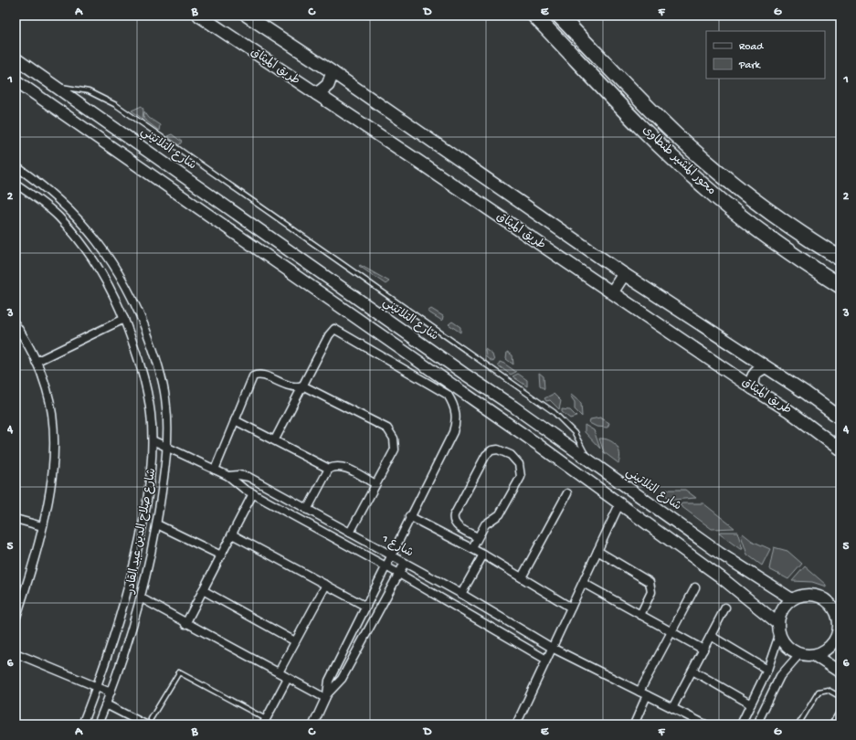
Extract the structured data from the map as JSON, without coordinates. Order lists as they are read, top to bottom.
{
  "streets": {
    "highway": ["محور المشير طنطاوى"],
    "main road": ["طريق الميثاق", "شارع التلاتيني"],
    "street": ["شارع صلاح الدين عبد القادر", "شارع 1"]
  },
  "crossings": [
    ["شارع صلاح الدين عبد القادر", "شارع 1"]
  ],
  "legend": ["Road", "Park"],
  "grid": {
    "columns": [
      "A",
      "B",
      "C",
      "D",
      "E",
      "F",
      "G"
    ],
    "rows": [
      "1",
      "2",
      "3",
      "4",
      "5",
      "6"
    ]
  }
}
